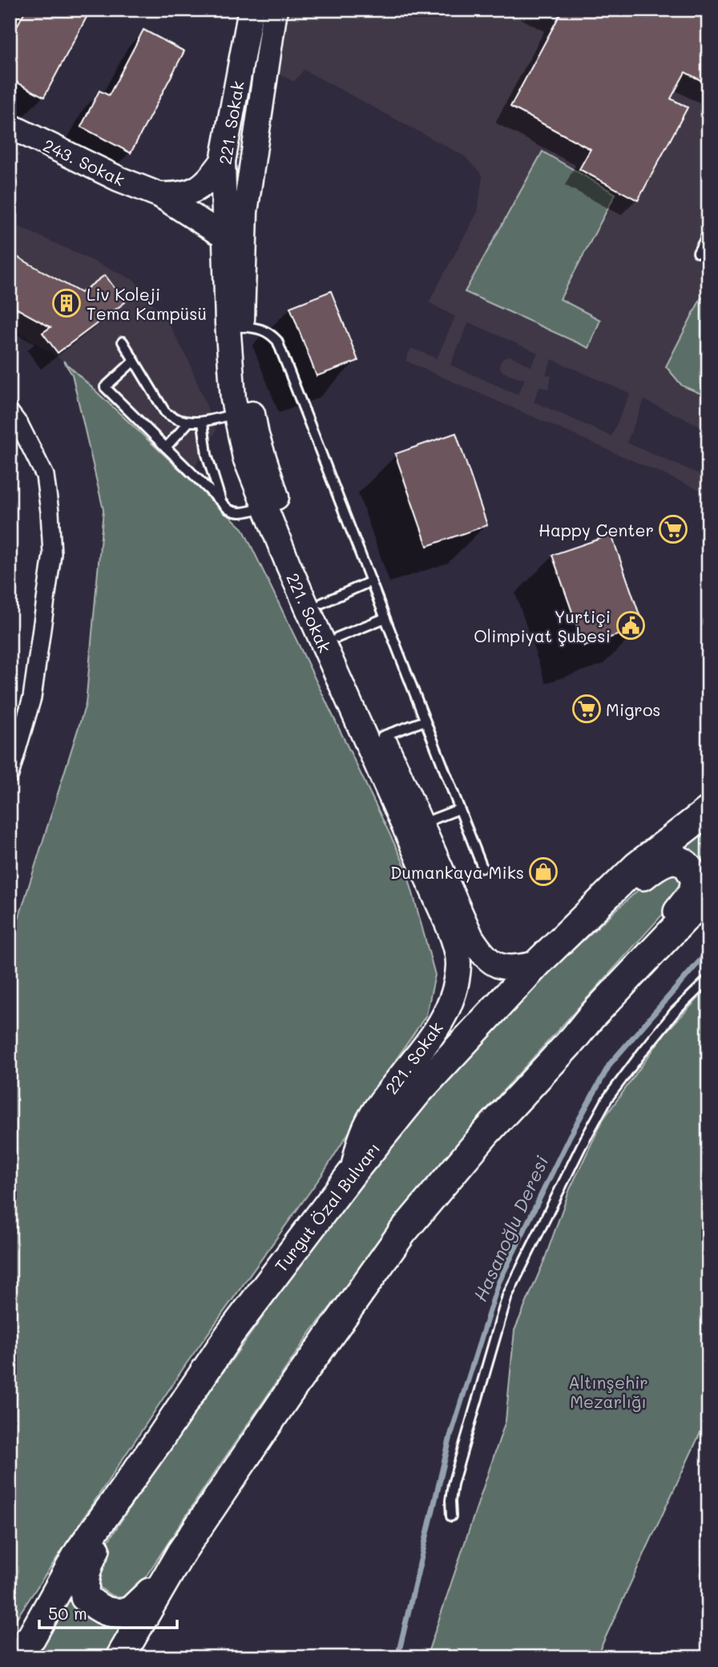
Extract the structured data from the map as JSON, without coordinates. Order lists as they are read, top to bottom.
{
  "streets": {
    "main road": ["Turgut Özal Bulvarı"],
    "street": ["221. Sokak", "243. Sokak"]
  },
  "crossings": [
    ["221. Sokak", "243. Sokak"],
    ["221. Sokak", "Turgut Özal Bulvarı"]
  ],
  "water": ["Hasanoğlu Deresi"],
  "parks": ["Altınşehir Mezarlığı"],
  "places": {
    "building": ["Liv Koleji Tema Kampüsü"],
    "supermarket": ["Happy Center", "Migros"],
    "public building": ["Yurtiçi Olimpiyat Şubesi"],
    "shop": ["Dumankaya Miks"]
  },
  "scale_bar": "50 m"
}
